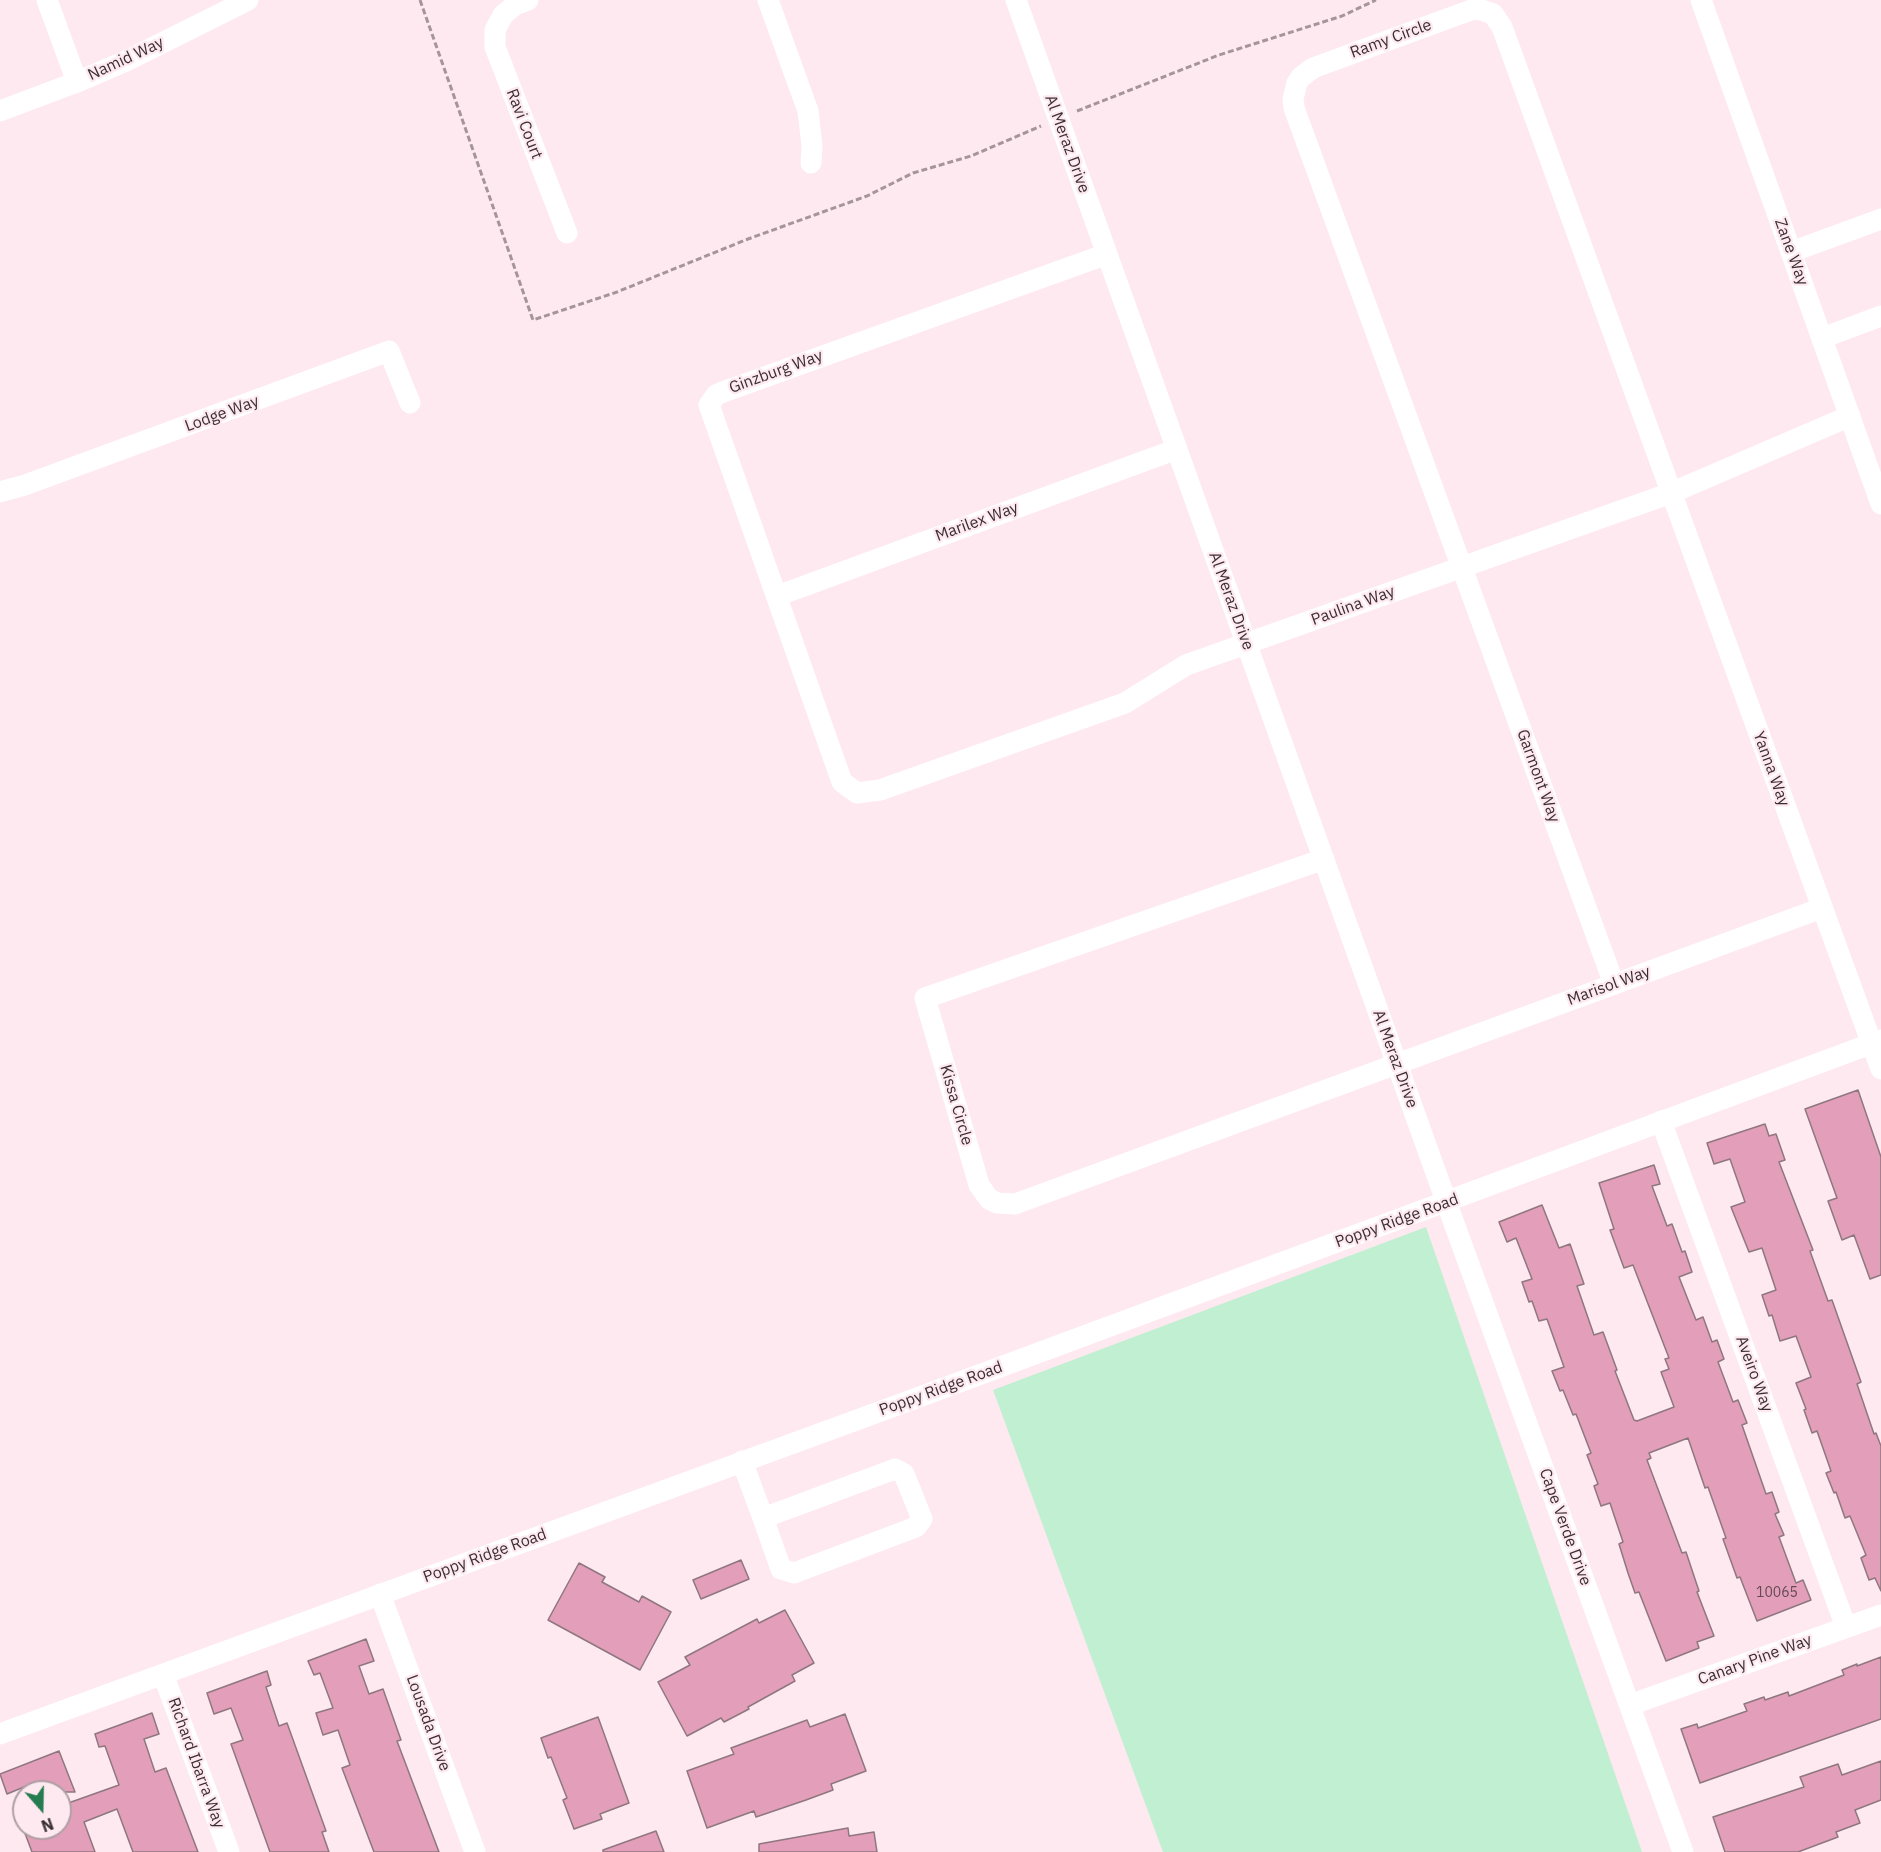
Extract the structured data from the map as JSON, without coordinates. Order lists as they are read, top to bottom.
{
  "streets": {
    "street": [
      "Ramy Circle",
      "Namid Way",
      "Ravi Court",
      "Al Meraz Drive",
      "Zane Way",
      "Ginzburg Way",
      "Lodge Way",
      "Marilex Way",
      "Paulina Way",
      "Yanna Way",
      "Garmont Way",
      "Marisol Way",
      "Kissa Circle",
      "Poppy Ridge Road",
      "Aveiro Way",
      "Cape Verde Drive",
      "Canary Pine Way",
      "Lousada Drive",
      "Richard Ibarra Way"
    ]
  },
  "crossings": [
    ["Ramy Circle", "Paulina Way"],
    ["Ramy Circle", "Yanna Way"],
    ["Ramy Circle", "Garmont Way"],
    ["Al Meraz Drive", "Ginzburg Way"],
    ["Al Meraz Drive", "Marilex Way"],
    ["Al Meraz Drive", "Paulina Way"],
    ["Al Meraz Drive", "Marisol Way"],
    ["Al Meraz Drive", "Kissa Circle"],
    ["Al Meraz Drive", "Poppy Ridge Road"],
    ["Al Meraz Drive", "Cape Verde Drive"],
    ["Zane Way", "Paulina Way"],
    ["Ginzburg Way", "Marilex Way"],
    ["Ginzburg Way", "Paulina Way"],
    ["Paulina Way", "Yanna Way"],
    ["Paulina Way", "Garmont Way"],
    ["Yanna Way", "Marisol Way"],
    ["Yanna Way", "Poppy Ridge Road"],
    ["Garmont Way", "Marisol Way"],
    ["Marisol Way", "Kissa Circle"],
    ["Poppy Ridge Road", "Aveiro Way"],
    ["Poppy Ridge Road", "Cape Verde Drive"],
    ["Poppy Ridge Road", "Lousada Drive"],
    ["Poppy Ridge Road", "Richard Ibarra Way"],
    ["Aveiro Way", "Canary Pine Way"],
    ["Cape Verde Drive", "Canary Pine Way"]
  ],
  "house_numbers": ["10065"],
  "north": "bottom"
}
